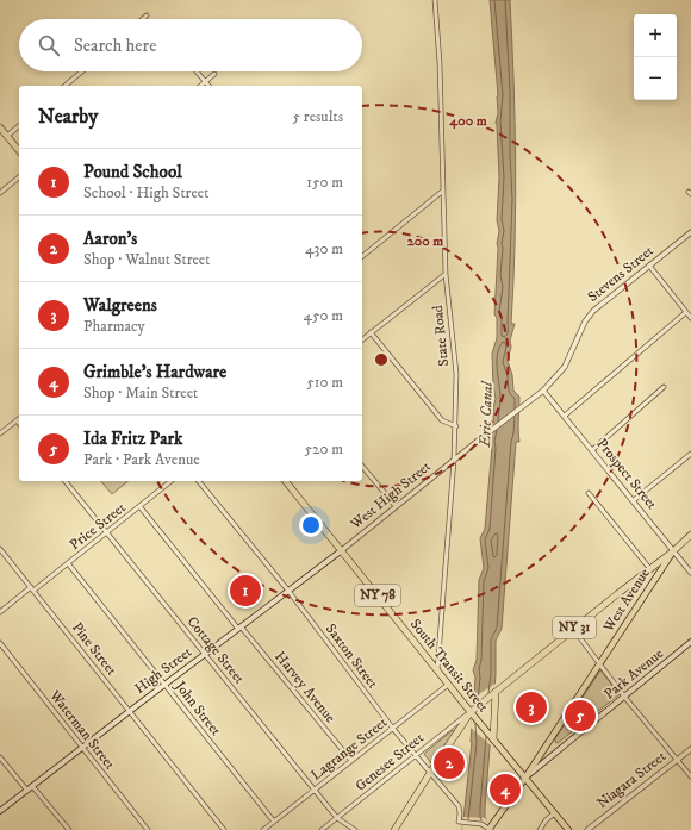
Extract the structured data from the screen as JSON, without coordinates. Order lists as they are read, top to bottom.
{
  "streets": {
    "highway": [
      "NY 78",
      "West Avenue",
      "NY 31",
      "South Transit Street"
    ],
    "main road": ["High Street", "Park Avenue"],
    "street": [
      "Stevens Street",
      "State Road",
      "Prospect Street",
      "West High Street",
      "Price Street",
      "Pine Street",
      "Cottage Street",
      "Saxton Street",
      "Harvey Avenue",
      "John Street",
      "Waterman Street",
      "Lagrange Street",
      "Genesee Street",
      "Niagara Street"
    ]
  },
  "crossings": [
    ["Stevens Street", "State Road"],
    ["Stevens Street", "Prospect Street"],
    ["Stevens Street", "West High Street"],
    ["State Road", "West High Street"],
    ["State Road", "South Transit Street"],
    ["Prospect Street", "West Avenue"],
    ["Prospect Street", "NY 31"],
    ["West High Street", "South Transit Street"],
    ["West High Street", "High Street"],
    ["Price Street", "Pine Street"],
    ["Price Street", "Cottage Street"],
    ["Price Street", "Harvey Avenue"],
    ["Price Street", "John Street"],
    ["NY 78", "West Avenue"],
    ["NY 78", "South Transit Street"],
    ["NY 78", "Park Avenue"],
    ["West Avenue", "NY 31"],
    ["West Avenue", "Saxton Street"],
    ["West Avenue", "South Transit Street"],
    ["West Avenue", "Park Avenue"],
    ["NY 31", "Saxton Street"],
    ["NY 31", "South Transit Street"],
    ["NY 31", "Genesee Street"],
    ["Pine Street", "High Street"],
    ["Cottage Street", "High Street"],
    ["Cottage Street", "Lagrange Street"],
    ["Cottage Street", "Genesee Street"],
    ["Saxton Street", "High Street"],
    ["Saxton Street", "Lagrange Street"],
    ["Saxton Street", "Genesee Street"],
    ["South Transit Street", "High Street"],
    ["South Transit Street", "Park Avenue"],
    ["South Transit Street", "Lagrange Street"],
    ["South Transit Street", "Genesee Street"],
    ["High Street", "Harvey Avenue"],
    ["High Street", "John Street"],
    ["High Street", "Waterman Street"],
    ["Harvey Avenue", "Lagrange Street"],
    ["John Street", "Lagrange Street"]
  ],
  "water": ["Erie Canal"],
  "page": {
    "map_buttons": ["+", "−"],
    "search": "Search here",
    "heading": ["Nearby", "5 results"],
    "list": [
      {
        "mark": "1",
        "name": "Pound School",
        "note": "School · High Street",
        "value": "150 m"
      },
      {
        "mark": "2",
        "name": "Aaron's",
        "note": "Shop · Walnut Street",
        "value": "430 m"
      },
      {
        "mark": "3",
        "name": "Walgreens",
        "note": "Pharmacy",
        "value": "450 m"
      },
      {
        "mark": "4",
        "name": "Grimble's Hardware",
        "note": "Shop · Main Street",
        "value": "510 m"
      },
      {
        "mark": "5",
        "name": "Ida Fritz Park",
        "note": "Park · Park Avenue",
        "value": "520 m"
      }
    ],
    "pins": [
      "1",
      "3",
      "5",
      "2",
      "4"
    ]
  },
  "rings": ["400 m", "200 m"]
}
